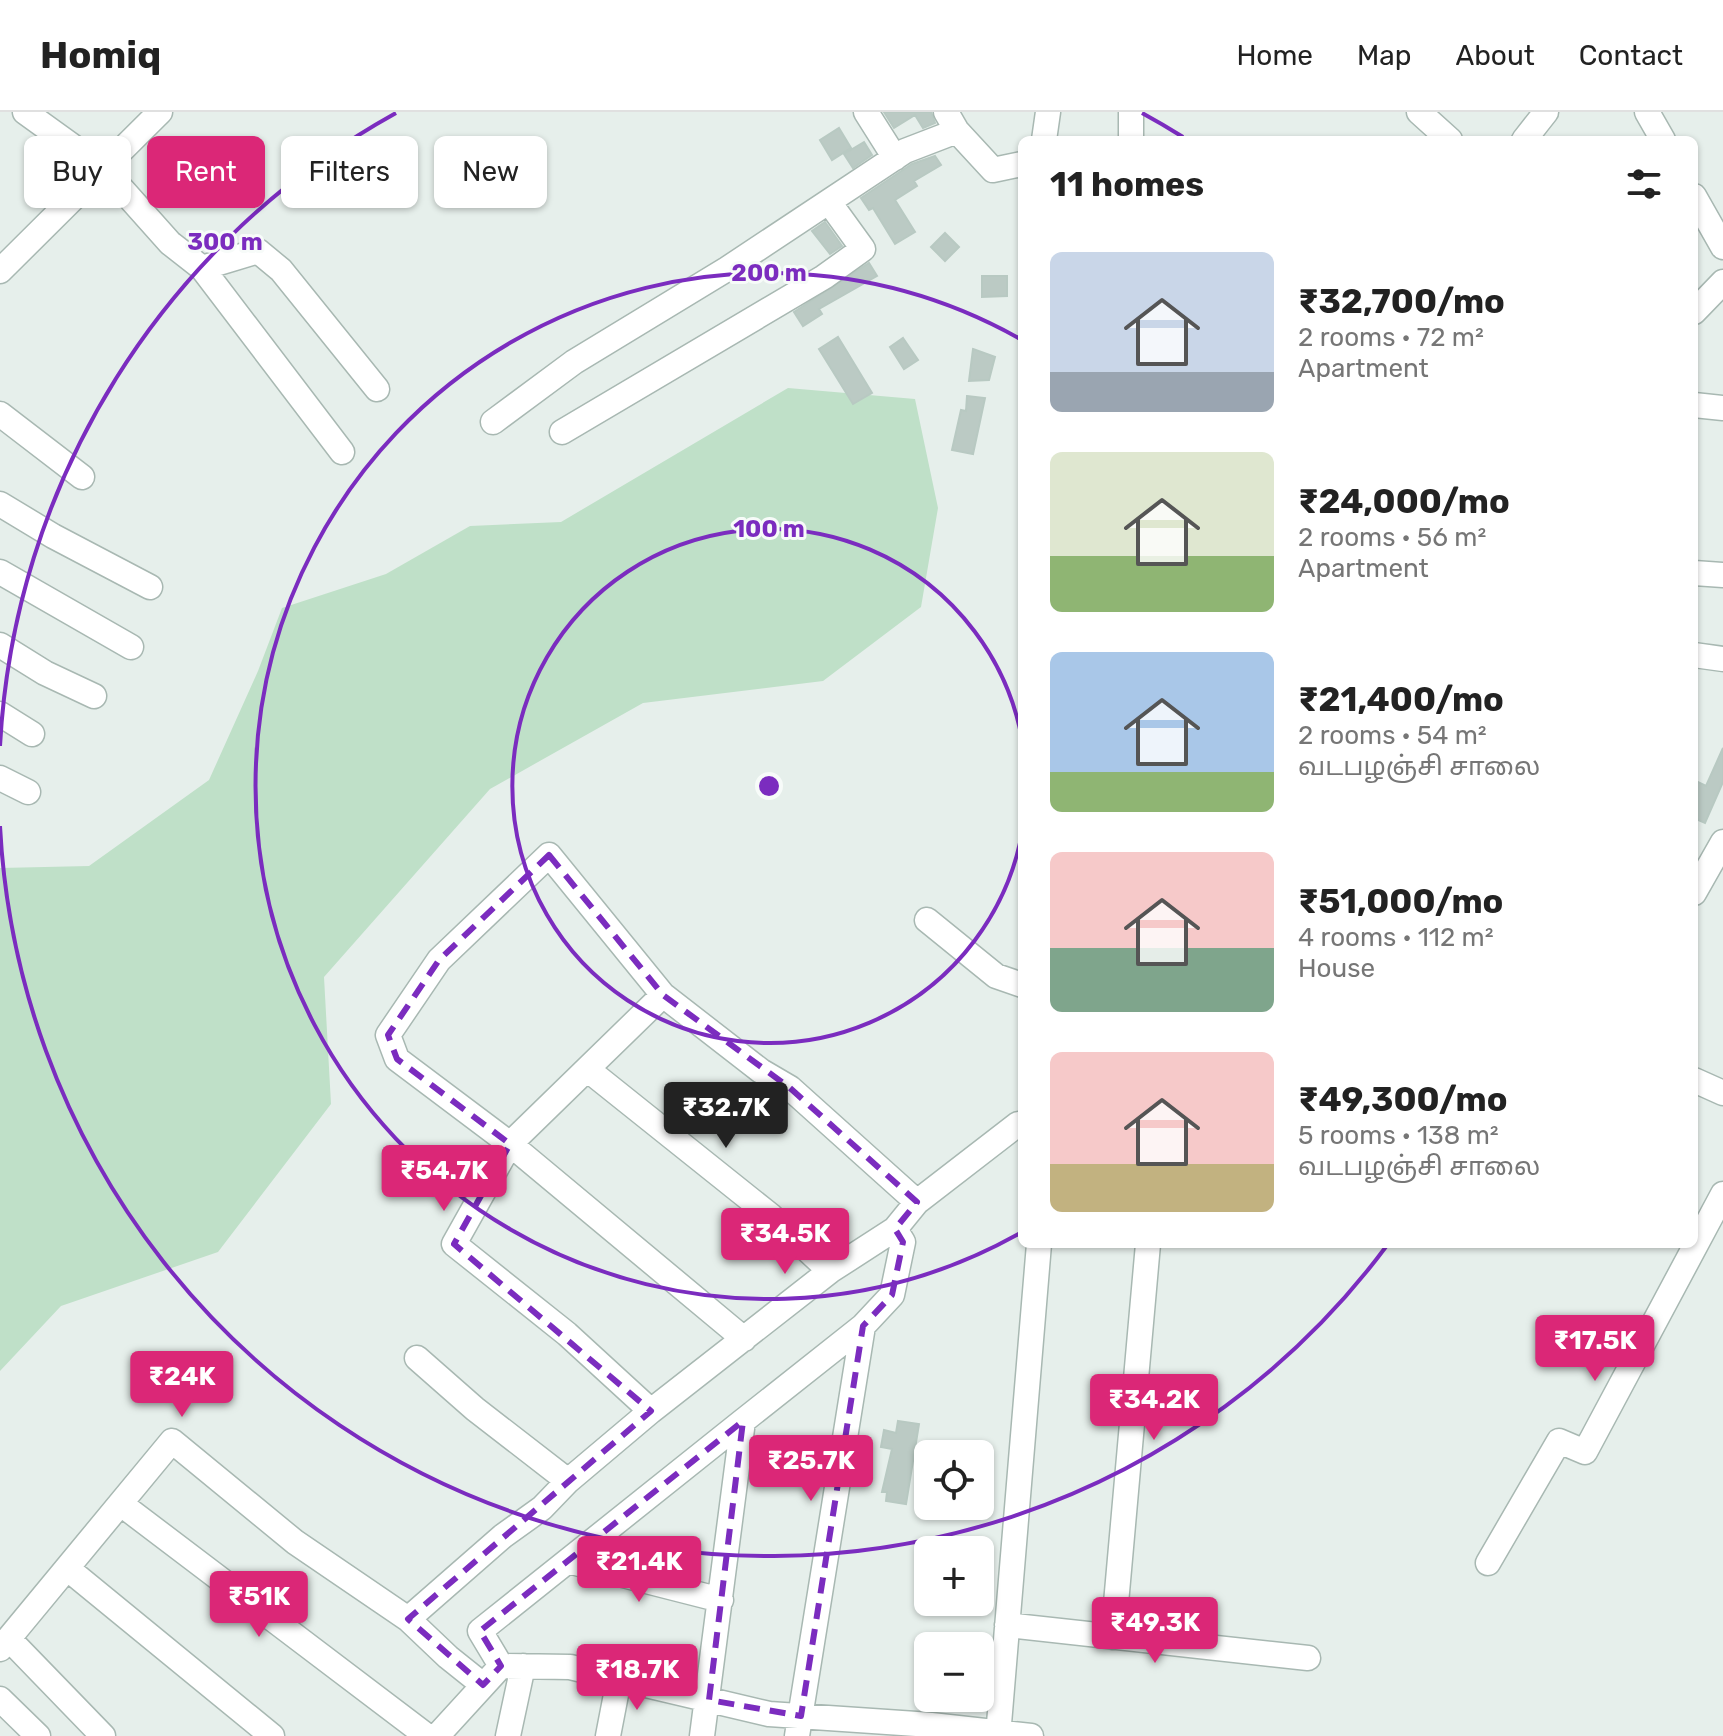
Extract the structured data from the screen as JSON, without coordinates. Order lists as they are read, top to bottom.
{
  "page": {
    "header": "Homiq",
    "nav": [
      "Home",
      "Map",
      "About",
      "Contact"
    ],
    "chip": [
      "Buy",
      "Rent",
      "Filters",
      "New"
    ],
    "heading": "11 homes",
    "list": [
      {
        "name": "₹32,700/mo",
        "note": "2 rooms · 72 m² · Apartment"
      },
      {
        "name": "₹24,000/mo",
        "note": "2 rooms · 56 m² · Apartment"
      },
      {
        "name": "₹21,400/mo",
        "note": "2 rooms · 54 m² · வடபழஞ்சி சாலை"
      },
      {
        "name": "₹51,000/mo",
        "note": "4 rooms · 112 m² · House"
      },
      {
        "name": "₹49,300/mo",
        "note": "5 rooms · 138 m² · வடபழஞ்சி சாலை"
      }
    ],
    "price": [
      "₹32.7K",
      "₹54.7K",
      "₹34.5K",
      "₹17.5K",
      "₹24K",
      "₹34.2K",
      "₹25.7K",
      "₹21.4K",
      "₹51K",
      "₹49.3K",
      "₹18.7K"
    ],
    "map_buttons": ["+", "−"]
  },
  "rings": ["300 m", "200 m", "100 m"]
}
